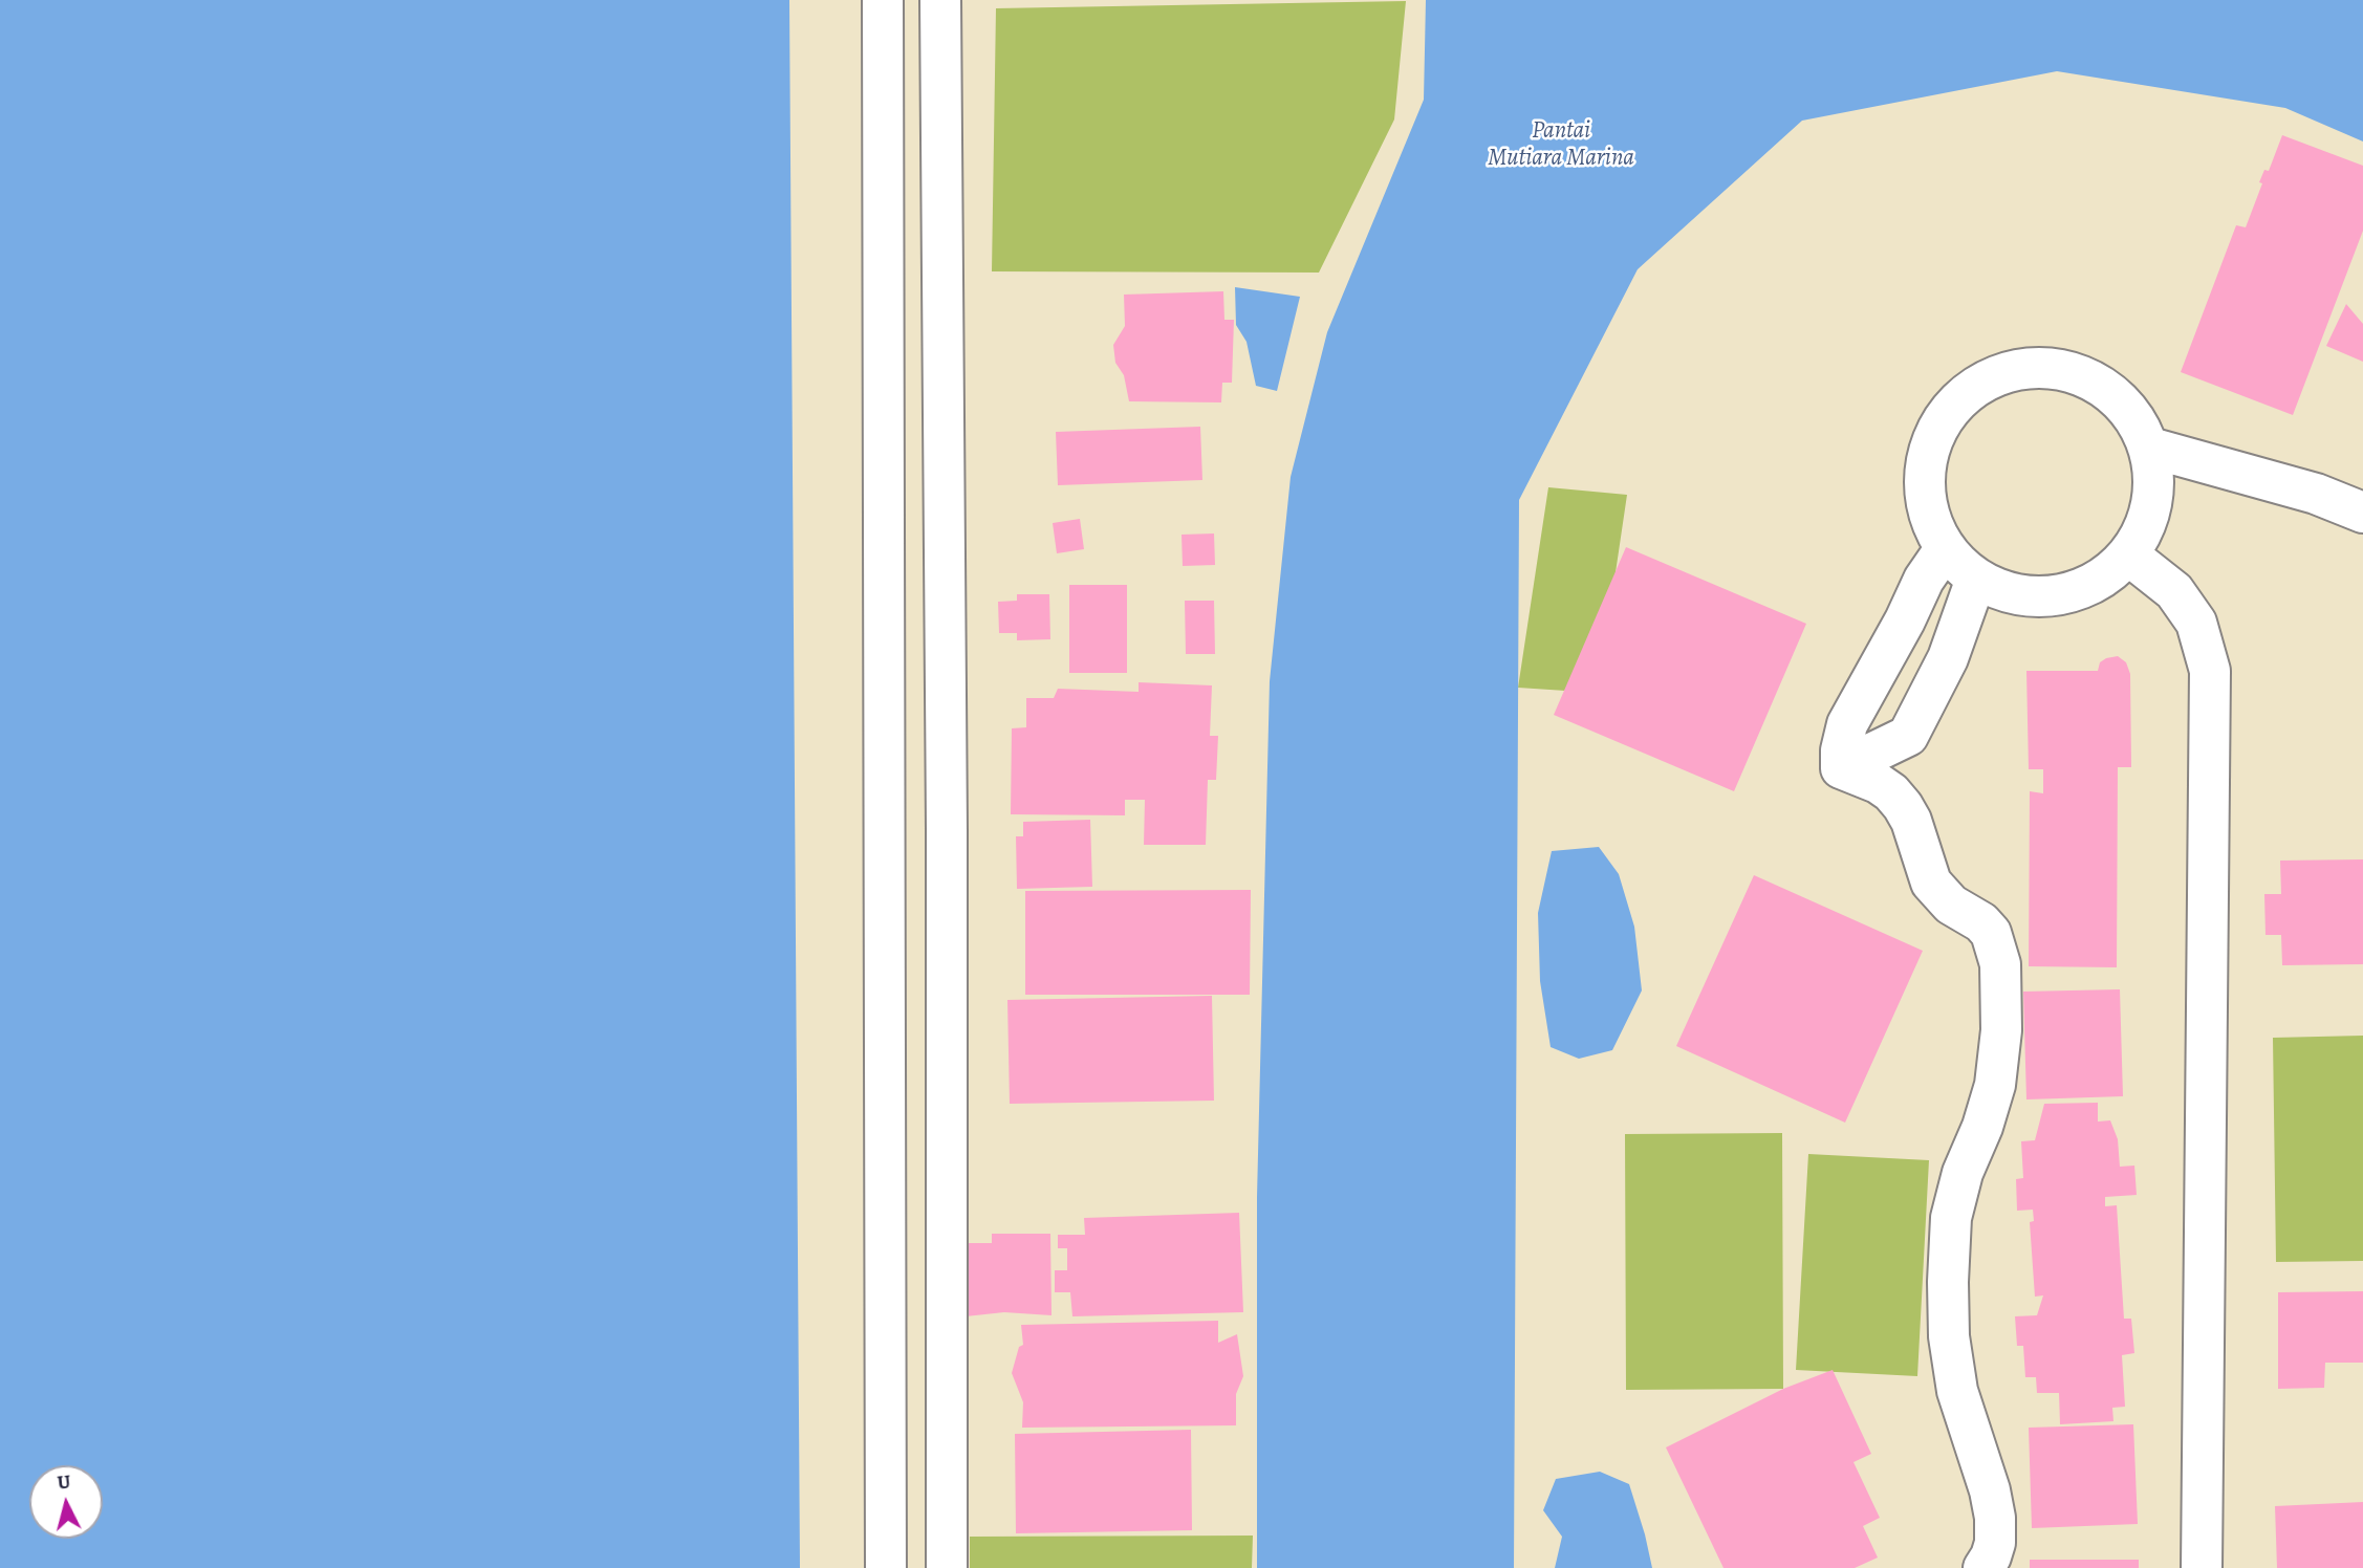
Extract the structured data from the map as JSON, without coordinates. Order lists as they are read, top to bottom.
{
  "water": ["Pantai Mutiara Marina"],
  "north": "top"
}
